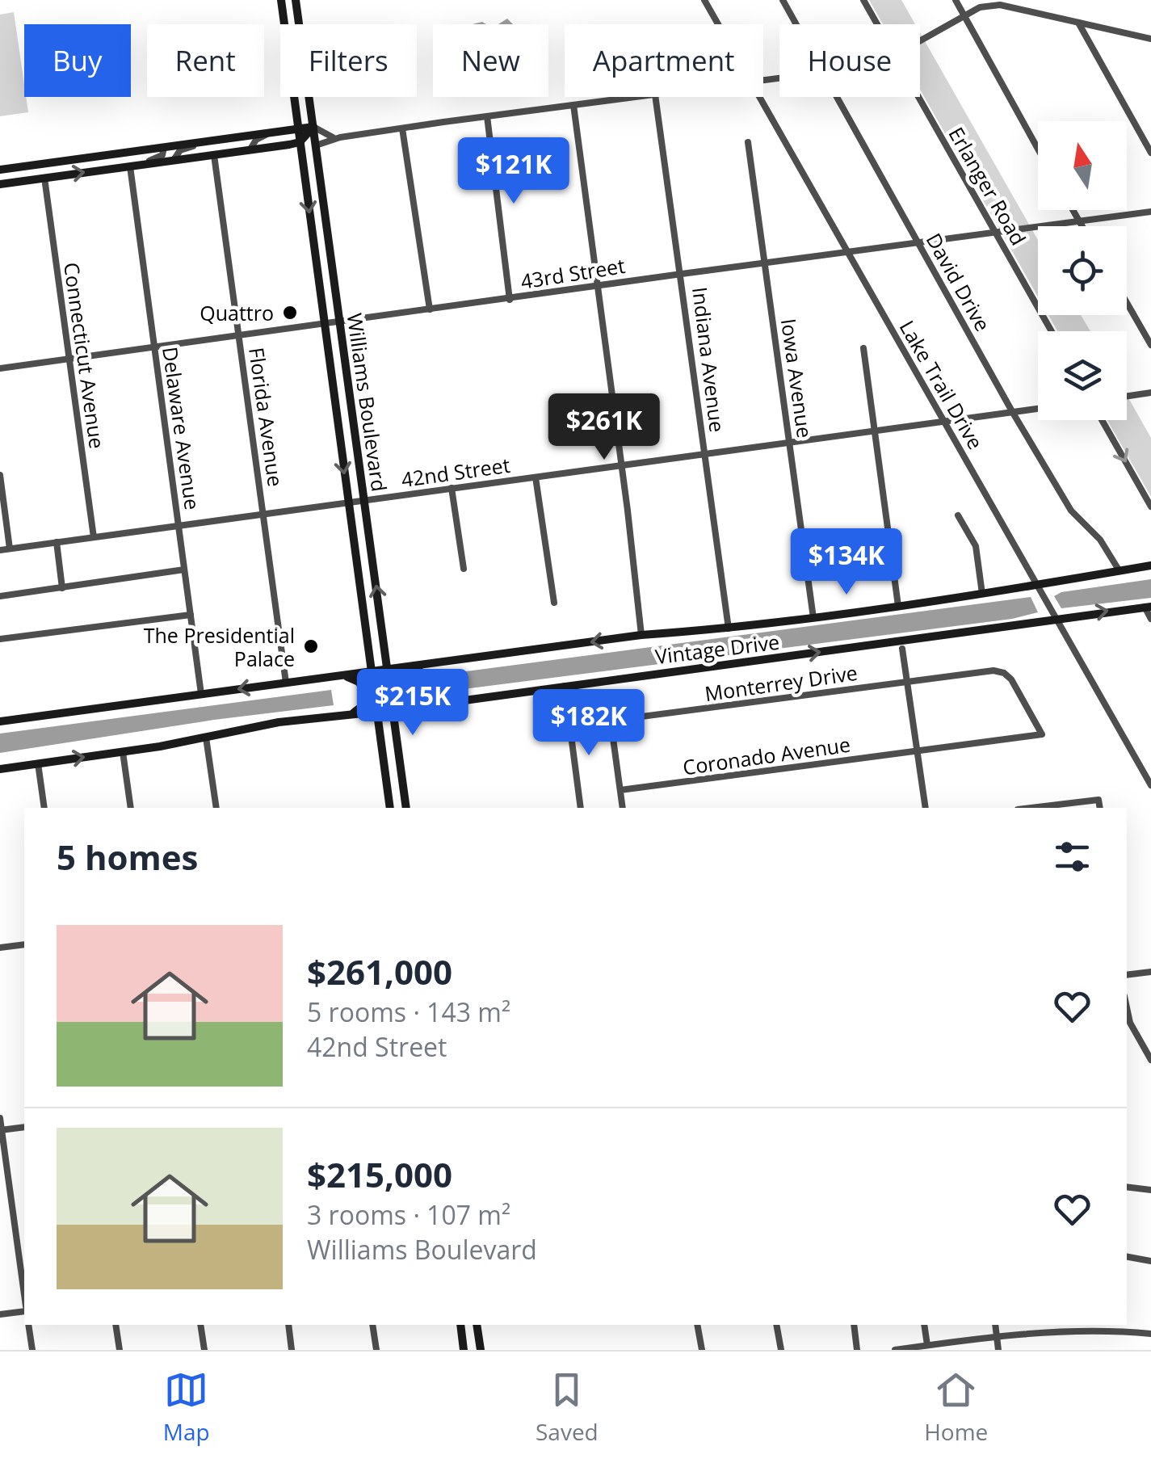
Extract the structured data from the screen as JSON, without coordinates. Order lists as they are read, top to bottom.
{
  "streets": {
    "street": [
      "Erlanger Road",
      "43rd Street",
      "David Drive",
      "Connecticut Avenue",
      "Indiana Avenue",
      "Iowa Avenue",
      "Lake Trail Drive",
      "Williams Boulevard",
      "Florida Avenue",
      "Delaware Avenue",
      "42nd Street",
      "Vintage Drive",
      "Monterrey Drive",
      "Coronado Avenue"
    ]
  },
  "crossings": [
    ["Erlanger Road", "43rd Street"],
    ["43rd Street", "David Drive"],
    ["43rd Street", "Connecticut Avenue"],
    ["43rd Street", "Indiana Avenue"],
    ["43rd Street", "Iowa Avenue"],
    ["43rd Street", "Lake Trail Drive"],
    ["43rd Street", "Williams Boulevard"],
    ["43rd Street", "Florida Avenue"],
    ["43rd Street", "Delaware Avenue"],
    ["David Drive", "42nd Street"],
    ["David Drive", "Vintage Drive"],
    ["Connecticut Avenue", "42nd Street"],
    ["Indiana Avenue", "42nd Street"],
    ["Indiana Avenue", "Vintage Drive"],
    ["Iowa Avenue", "42nd Street"],
    ["Iowa Avenue", "Vintage Drive"],
    ["Lake Trail Drive", "42nd Street"],
    ["Lake Trail Drive", "Vintage Drive"],
    ["Williams Boulevard", "42nd Street"],
    ["Williams Boulevard", "Vintage Drive"],
    ["Florida Avenue", "42nd Street"],
    ["Florida Avenue", "Vintage Drive"],
    ["Delaware Avenue", "42nd Street"],
    ["Delaware Avenue", "Vintage Drive"],
    ["Monterrey Drive", "Coronado Avenue"]
  ],
  "places": ["Quattro", "The Presidential Palace"],
  "north": "top",
  "page": {
    "chip": [
      "Buy",
      "Rent",
      "Filters",
      "New",
      "Apartment",
      "House"
    ],
    "price": [
      "$121K",
      "$261K",
      "$134K",
      "$215K",
      "$182K"
    ],
    "heading": "5 homes",
    "list": [
      {
        "name": "$261,000",
        "note": "5 rooms · 143 m² · 42nd Street"
      },
      {
        "name": "$215,000",
        "note": "3 rooms · 107 m² · Williams Boulevard"
      }
    ],
    "tabs": ["Map", "Saved", "Home"]
  }
}
